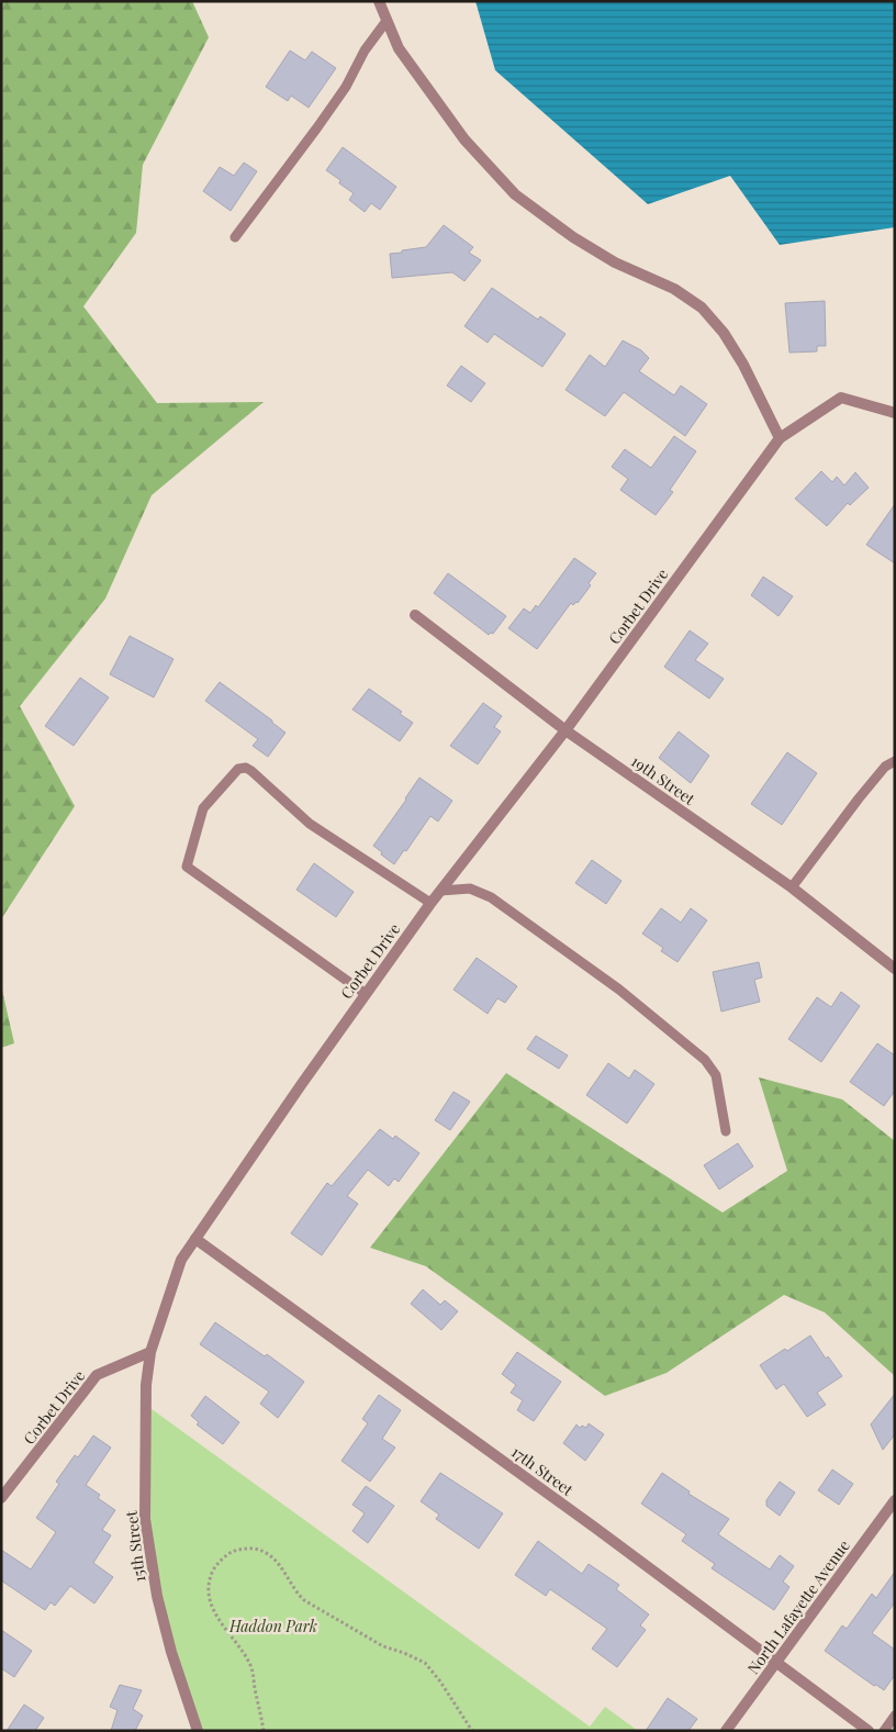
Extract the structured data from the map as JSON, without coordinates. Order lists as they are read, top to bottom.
{
  "streets": {
    "street": [
      "Corbet Drive",
      "19th Street",
      "17th Street",
      "15th Street",
      "North Lafayette Avenue"
    ]
  },
  "crossings": [
    ["Corbet Drive", "19th Street"],
    ["Corbet Drive", "17th Street"],
    ["Corbet Drive", "15th Street"],
    ["17th Street", "North Lafayette Avenue"]
  ],
  "parks": ["Haddon Park"]
}
